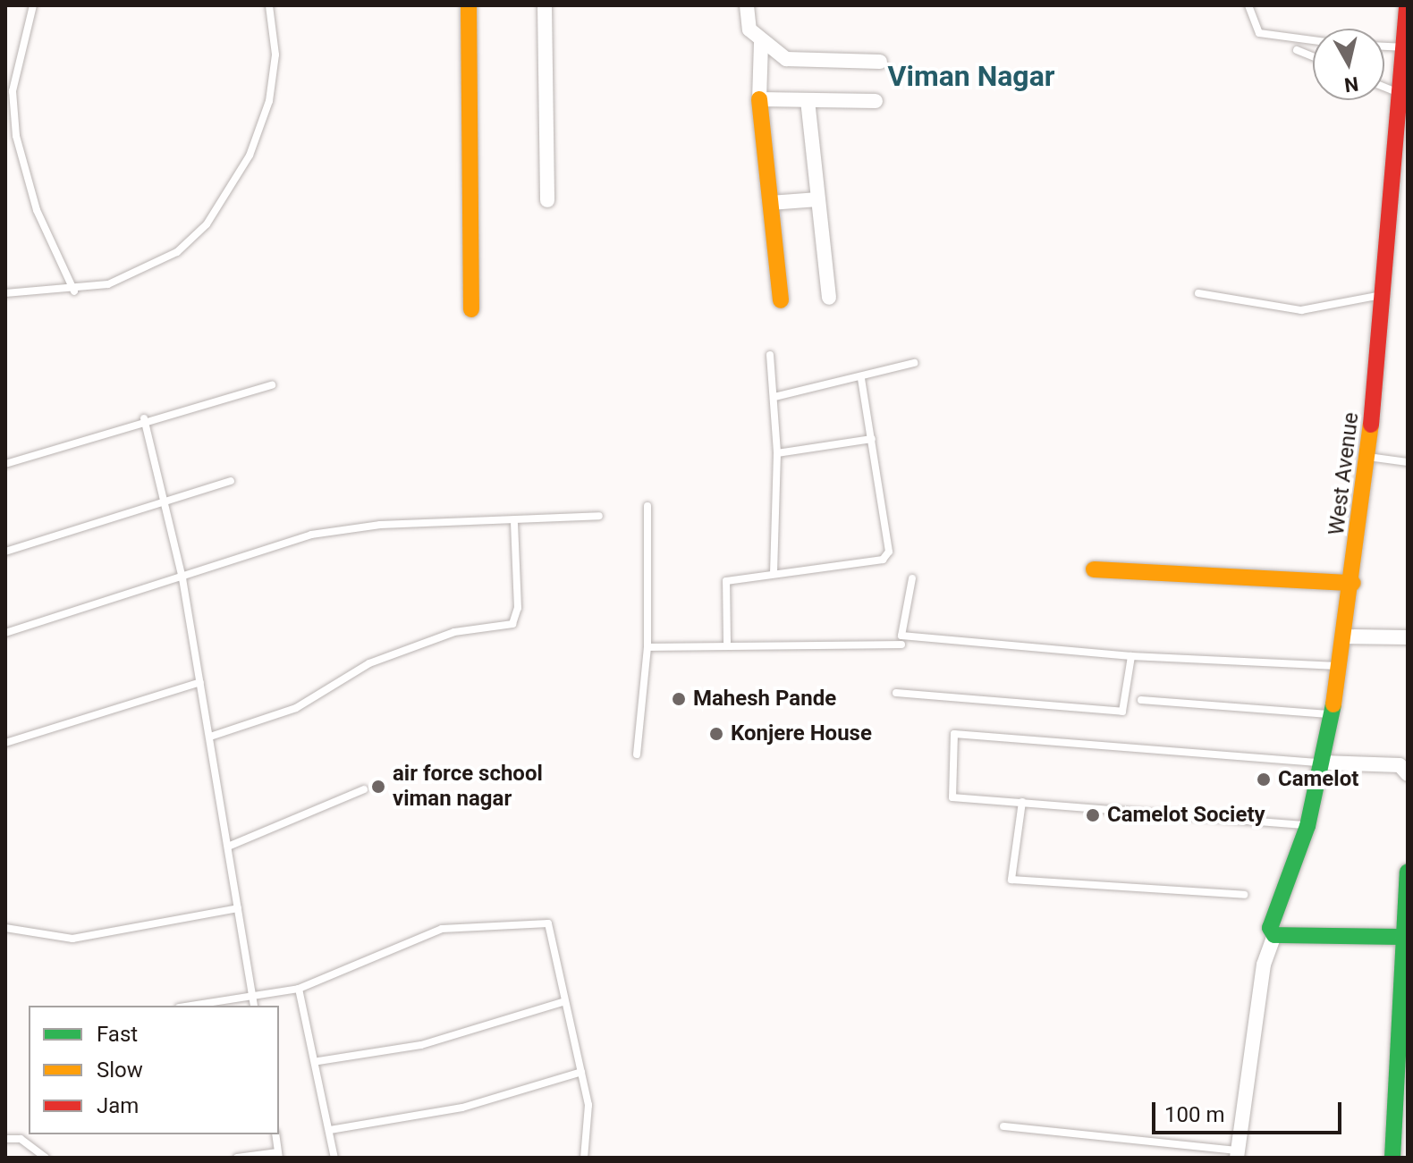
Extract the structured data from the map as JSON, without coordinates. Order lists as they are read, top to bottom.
{
  "streets": {
    "street": ["West Avenue"]
  },
  "districts": ["Viman Nagar"],
  "places": [
    "Mahesh Pande",
    "Konjere House",
    "Camelot",
    "air force school viman nagar",
    "Camelot Society"
  ],
  "legend": ["Fast", "Slow", "Jam"],
  "scale_bar": "100 m",
  "north": "bottom"
}
